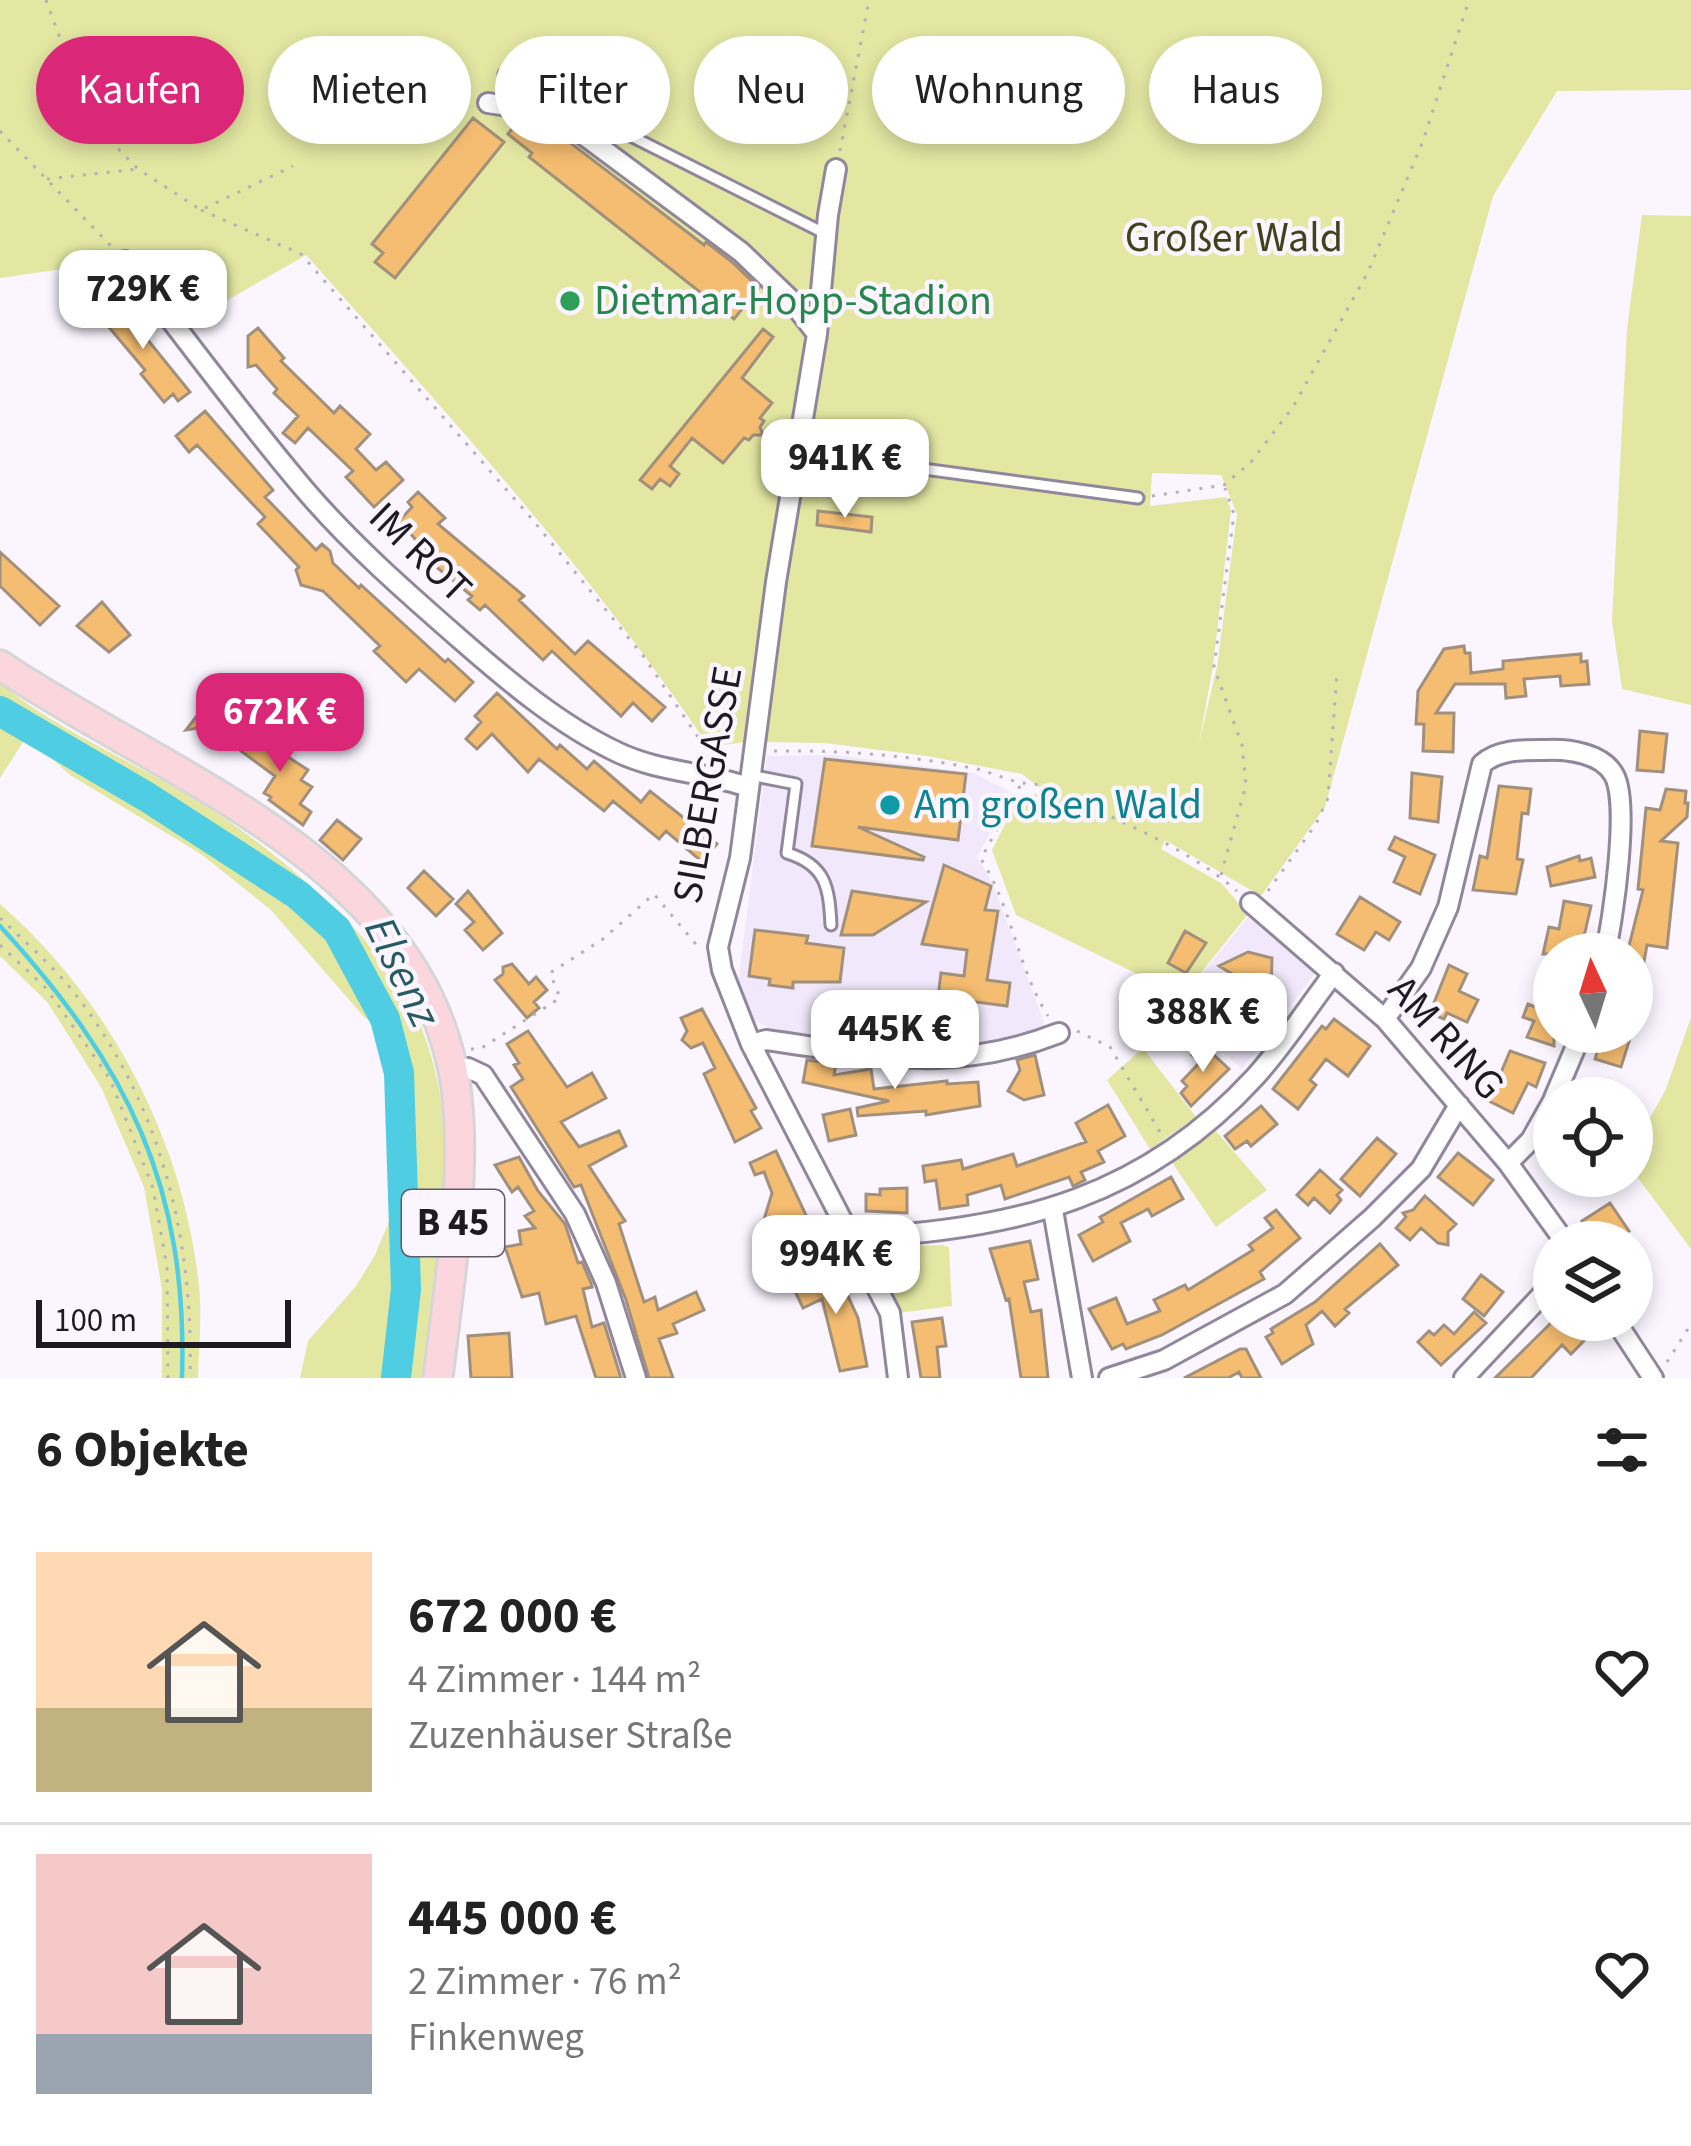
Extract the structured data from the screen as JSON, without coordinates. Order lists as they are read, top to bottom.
{
  "streets": {
    "main road": ["B 45"],
    "street": ["IM ROT", "SILBERGASSE", "AM RING"]
  },
  "crossings": [
    ["IM ROT", "SILBERGASSE"]
  ],
  "water": ["Elsenz"],
  "parks": ["Großer Wald"],
  "places": ["Dietmar-Hopp-Stadion", "Am großen Wald"],
  "scale_bar": "100 m",
  "north": "top",
  "page": {
    "chip": [
      "Kaufen",
      "Mieten",
      "Filter",
      "Neu",
      "Wohnung",
      "Haus"
    ],
    "price": [
      "729K €",
      "941K €",
      "672K €",
      "388K €",
      "445K €",
      "994K €"
    ],
    "scale": "100 m",
    "heading": "6 Objekte",
    "list": [
      {
        "name": "672 000 €",
        "note": "4 Zimmer · 144 m² · Zuzenhäuser Straße"
      },
      {
        "name": "445 000 €",
        "note": "2 Zimmer · 76 m² · Finkenweg"
      }
    ]
  }
}
